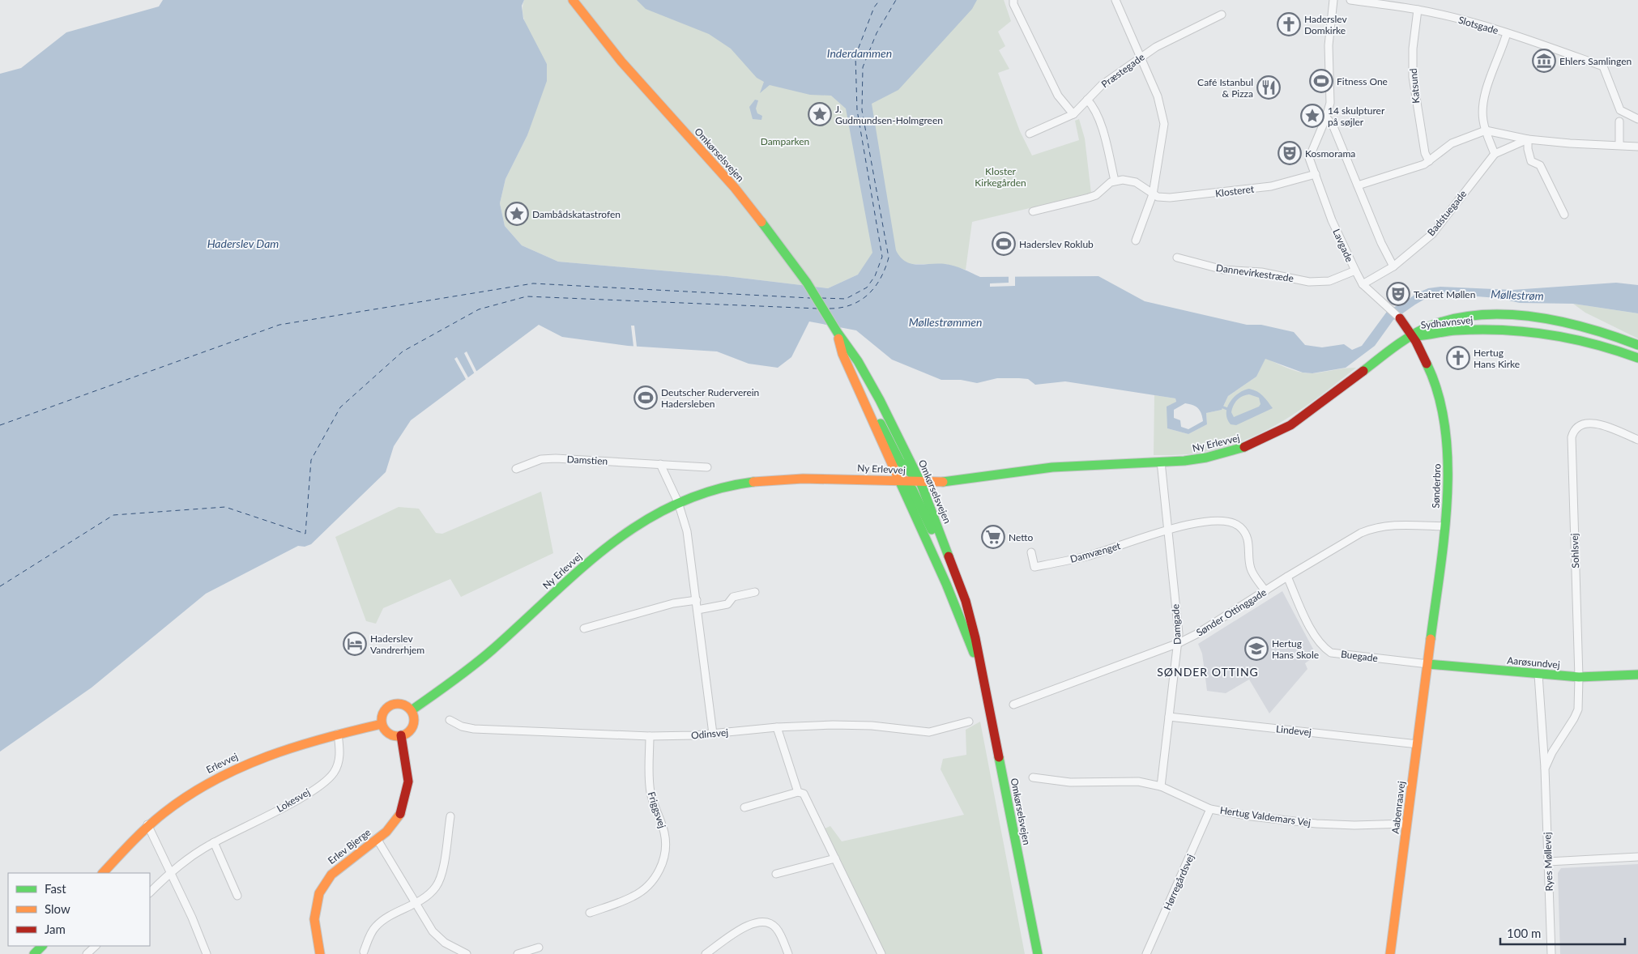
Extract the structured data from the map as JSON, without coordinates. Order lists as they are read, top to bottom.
{
  "streets": {
    "street": [
      "Slotsgade",
      "Præstegade",
      "Katsund",
      "Omkørselsvejen",
      "Klosteret",
      "Badstuegade",
      "Lavgade",
      "Dannevirkestræde",
      "Sydhavnsvej",
      "Ny Erlevvej",
      "Damstien",
      "Sønderbro",
      "Sohlsvej",
      "Damvænget",
      "Sønder Ottinggade",
      "Damgade",
      "Buegade",
      "Aarøsundvej",
      "Lindevej",
      "Odinsvej",
      "Erlevvej",
      "Lokesvej",
      "Aabenraavej",
      "Friggsvej",
      "Hertug Valdemars Vej",
      "Erlev Bjerge",
      "Ryes Møllevej",
      "Hørregårdsvej"
    ]
  },
  "crossings": [
    ["Slotsgade", "Katsund"],
    ["Omkørselsvejen", "Ny Erlevvej"],
    ["Klosteret", "Lavgade"],
    ["Badstuegade", "Lavgade"],
    ["Lavgade", "Dannevirkestræde"],
    ["Lavgade", "Sønderbro"],
    ["Sydhavnsvej", "Ny Erlevvej"],
    ["Sydhavnsvej", "Sønderbro"],
    ["Ny Erlevvej", "Sønderbro"],
    ["Ny Erlevvej", "Damgade"],
    ["Ny Erlevvej", "Erlevvej"],
    ["Ny Erlevvej", "Erlev Bjerge"],
    ["Sønderbro", "Sønder Ottinggade"],
    ["Sønderbro", "Buegade"],
    ["Sønderbro", "Aarøsundvej"],
    ["Sønderbro", "Aabenraavej"],
    ["Sohlsvej", "Aarøsundvej"],
    ["Sohlsvej", "Ryes Møllevej"],
    ["Damvænget", "Damgade"],
    ["Sønder Ottinggade", "Damgade"],
    ["Sønder Ottinggade", "Buegade"],
    ["Damgade", "Lindevej"],
    ["Damgade", "Hertug Valdemars Vej"],
    ["Buegade", "Aarøsundvej"],
    ["Buegade", "Aabenraavej"],
    ["Aarøsundvej", "Aabenraavej"],
    ["Aarøsundvej", "Ryes Møllevej"],
    ["Lindevej", "Aabenraavej"],
    ["Odinsvej", "Friggsvej"],
    ["Erlevvej", "Lokesvej"],
    ["Erlevvej", "Erlev Bjerge"],
    ["Aabenraavej", "Hertug Valdemars Vej"],
    ["Hertug Valdemars Vej", "Hørregårdsvej"]
  ],
  "districts": ["SØNDER OTTING"],
  "water": [
    "Inderdammen",
    "Haderslev Dam",
    "Møllestrøm",
    "Møllestrømmen"
  ],
  "parks": ["Damparken", "Kloster Kirkegården"],
  "places": {
    "church": ["Haderslev Domkirke", "Hertug Hans Kirke"],
    "museum": ["Ehlers Samlingen"],
    "sports": ["Fitness One", "Haderslev Roklub", "Deutscher Ruderverein Hadersleben"],
    "restaurant": ["Café Istanbul & Pizza"],
    "place": ["J. Gudmundsen-Holmgreen", "14 skulpturer på søjler", "Dambådskatastrofen"],
    "theatre": ["Kosmorama", "Teatret Møllen"],
    "supermarket": ["Netto"],
    "hotel": ["Haderslev Vandrerhjem"],
    "school or university": ["Hertug Hans Skole"]
  },
  "legend": ["Fast", "Slow", "Jam"],
  "scale_bar": "100 m"
}
